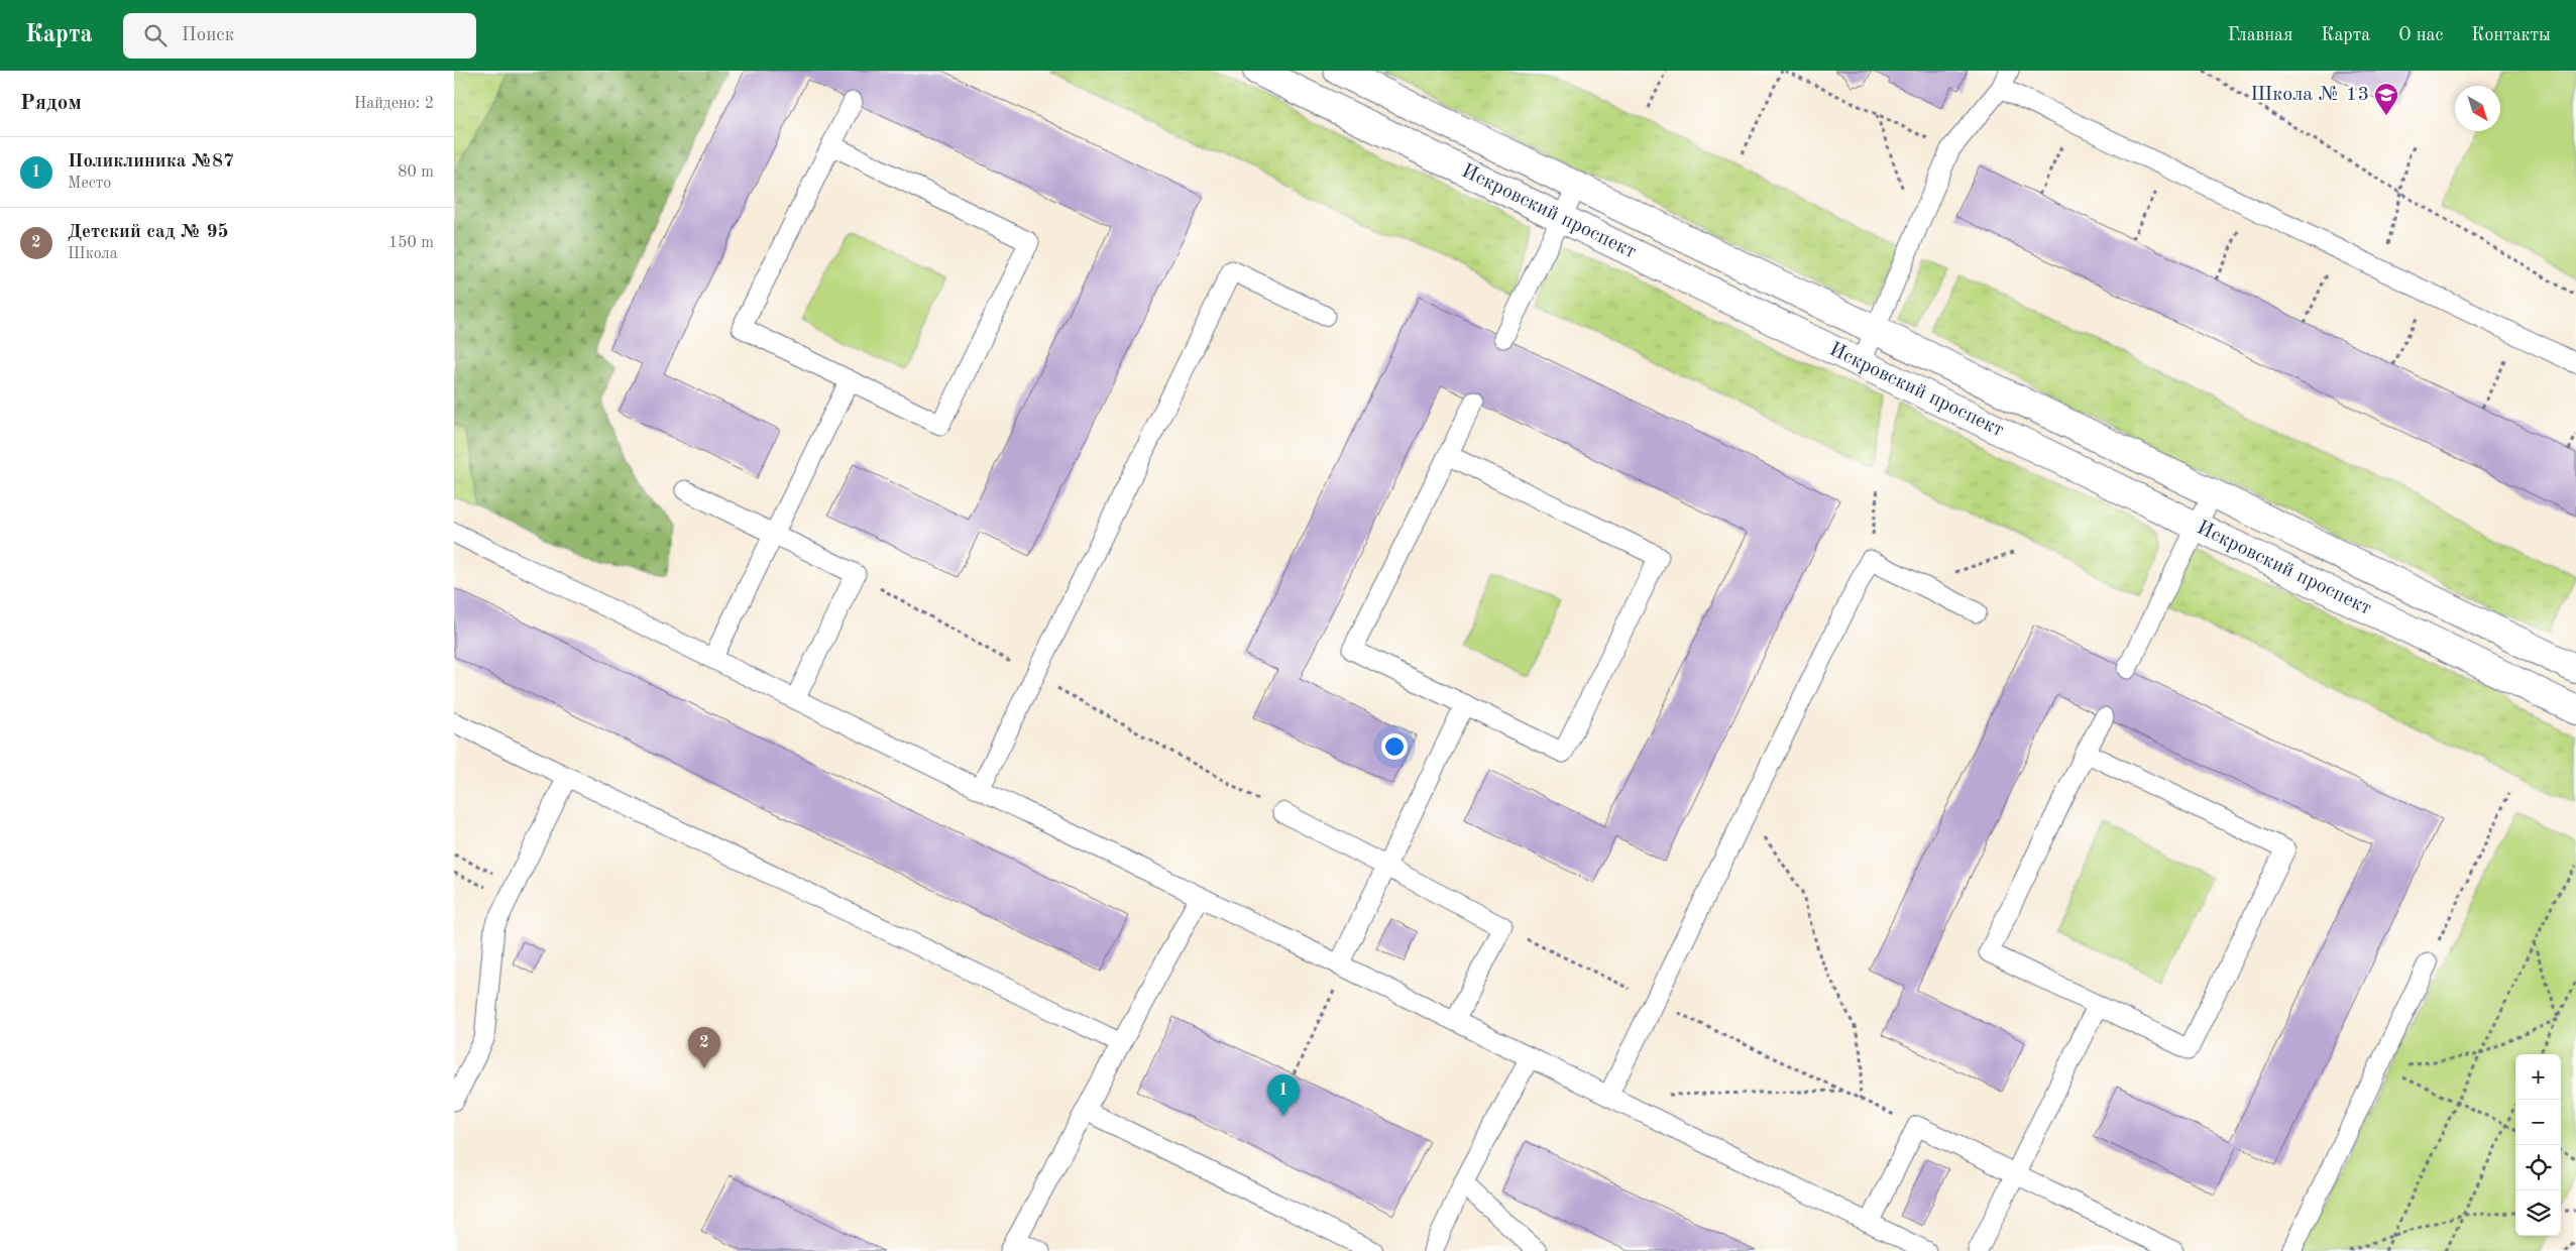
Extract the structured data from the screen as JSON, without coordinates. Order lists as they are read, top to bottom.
{
  "streets": {
    "street": ["Искровский проспект"]
  },
  "places": {
    "school or university": ["Школа № 13"]
  },
  "north": "bottom right",
  "page": {
    "header": "Карта",
    "search": "Поиск",
    "nav": [
      "Главная",
      "Карта",
      "О нас",
      "Контакты"
    ],
    "heading": ["Рядом", "Найдено: 2"],
    "list": [
      {
        "mark": "1",
        "name": "Поликлиника №87",
        "note": "Место",
        "value": "80 m"
      },
      {
        "mark": "2",
        "name": "Детский сад № 95",
        "note": "Школа",
        "value": "150 m"
      }
    ],
    "pins": ["2", "1"],
    "map_buttons": ["+", "−"]
  }
}
